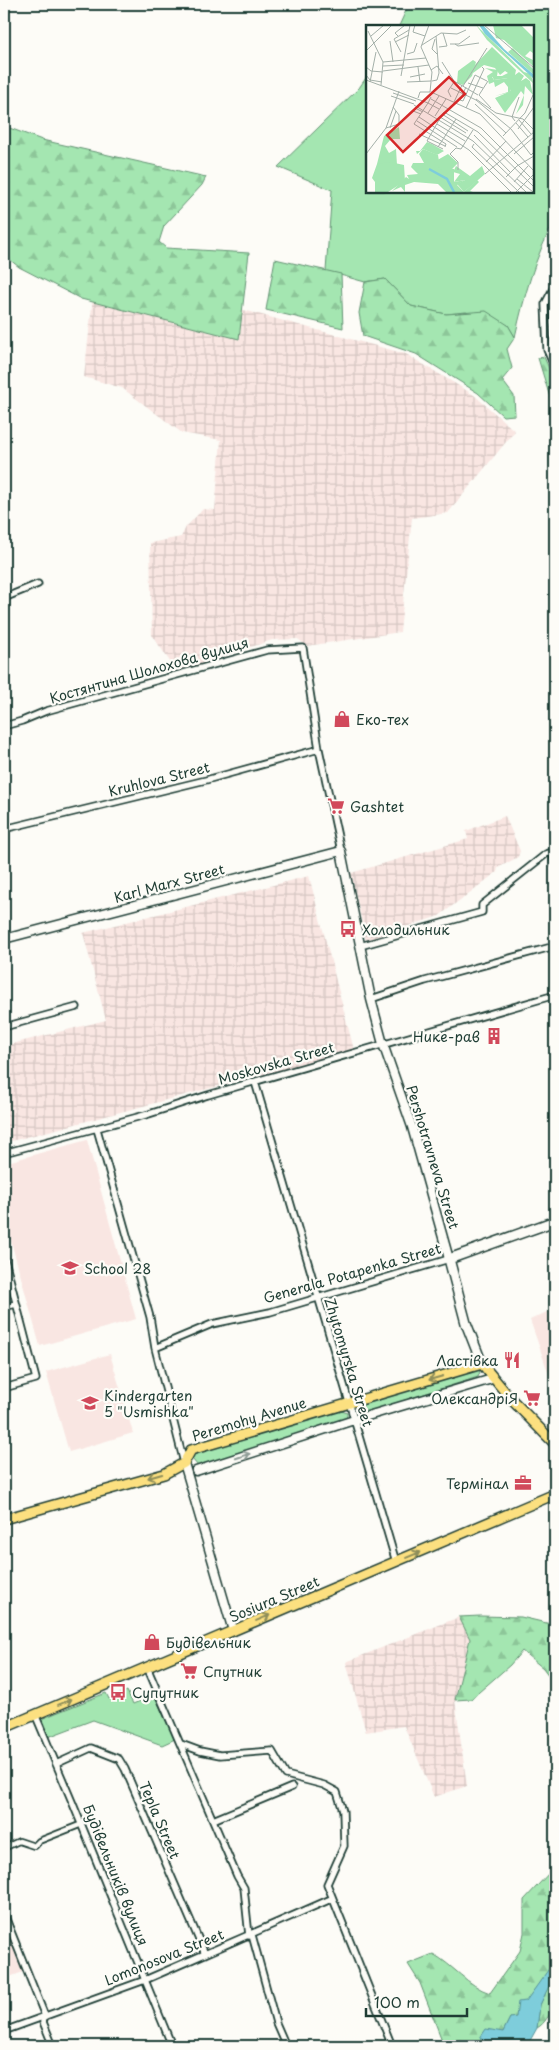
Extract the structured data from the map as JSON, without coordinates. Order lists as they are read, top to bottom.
{
  "streets": {
    "main road": [
      "Pershotravneva Street",
      "Generala Potapenka Street",
      "Peremohy Avenue",
      "Sosiura Street"
    ],
    "street": [
      "Костянтина Шолохова вулиця",
      "Kruhlova Street",
      "Karl Marx Street",
      "Moskovska Street",
      "Zhytomyrska Street",
      "Tepla Street",
      "Будівельників вулиця",
      "Lomonosova Street"
    ]
  },
  "crossings": [
    ["Костянтина Шолохова вулиця", "Kruhlova Street"],
    ["Karl Marx Street", "Pershotravneva Street"],
    ["Moskovska Street", "Pershotravneva Street"],
    ["Moskovska Street", "Zhytomyrska Street"],
    ["Pershotravneva Street", "Generala Potapenka Street"],
    ["Pershotravneva Street", "Peremohy Avenue"],
    ["Generala Potapenka Street", "Zhytomyrska Street"],
    ["Zhytomyrska Street", "Peremohy Avenue"],
    ["Zhytomyrska Street", "Sosiura Street"],
    ["Sosiura Street", "Будівельників вулиця"],
    ["Tepla Street", "Будівельників вулиця"],
    ["Tepla Street", "Lomonosova Street"],
    ["Будівельників вулиця", "Lomonosova Street"]
  ],
  "one_way": ["Peremohy Avenue", "Sosiura Street"],
  "places": {
    "shop": ["Еко-тех", "Будівельник"],
    "supermarket": ["Gashtet", "ОлександріЯ", "Спутник"],
    "bus stop": ["Холодильник", "Супутник"],
    "building": ["Нике-рав"],
    "school or university": ["School 28", "Kindergarten 5 \"Usmishka\""],
    "restaurant": ["Ластівка"],
    "office": ["Термінал"]
  },
  "scale_bar": "100 m"
}
